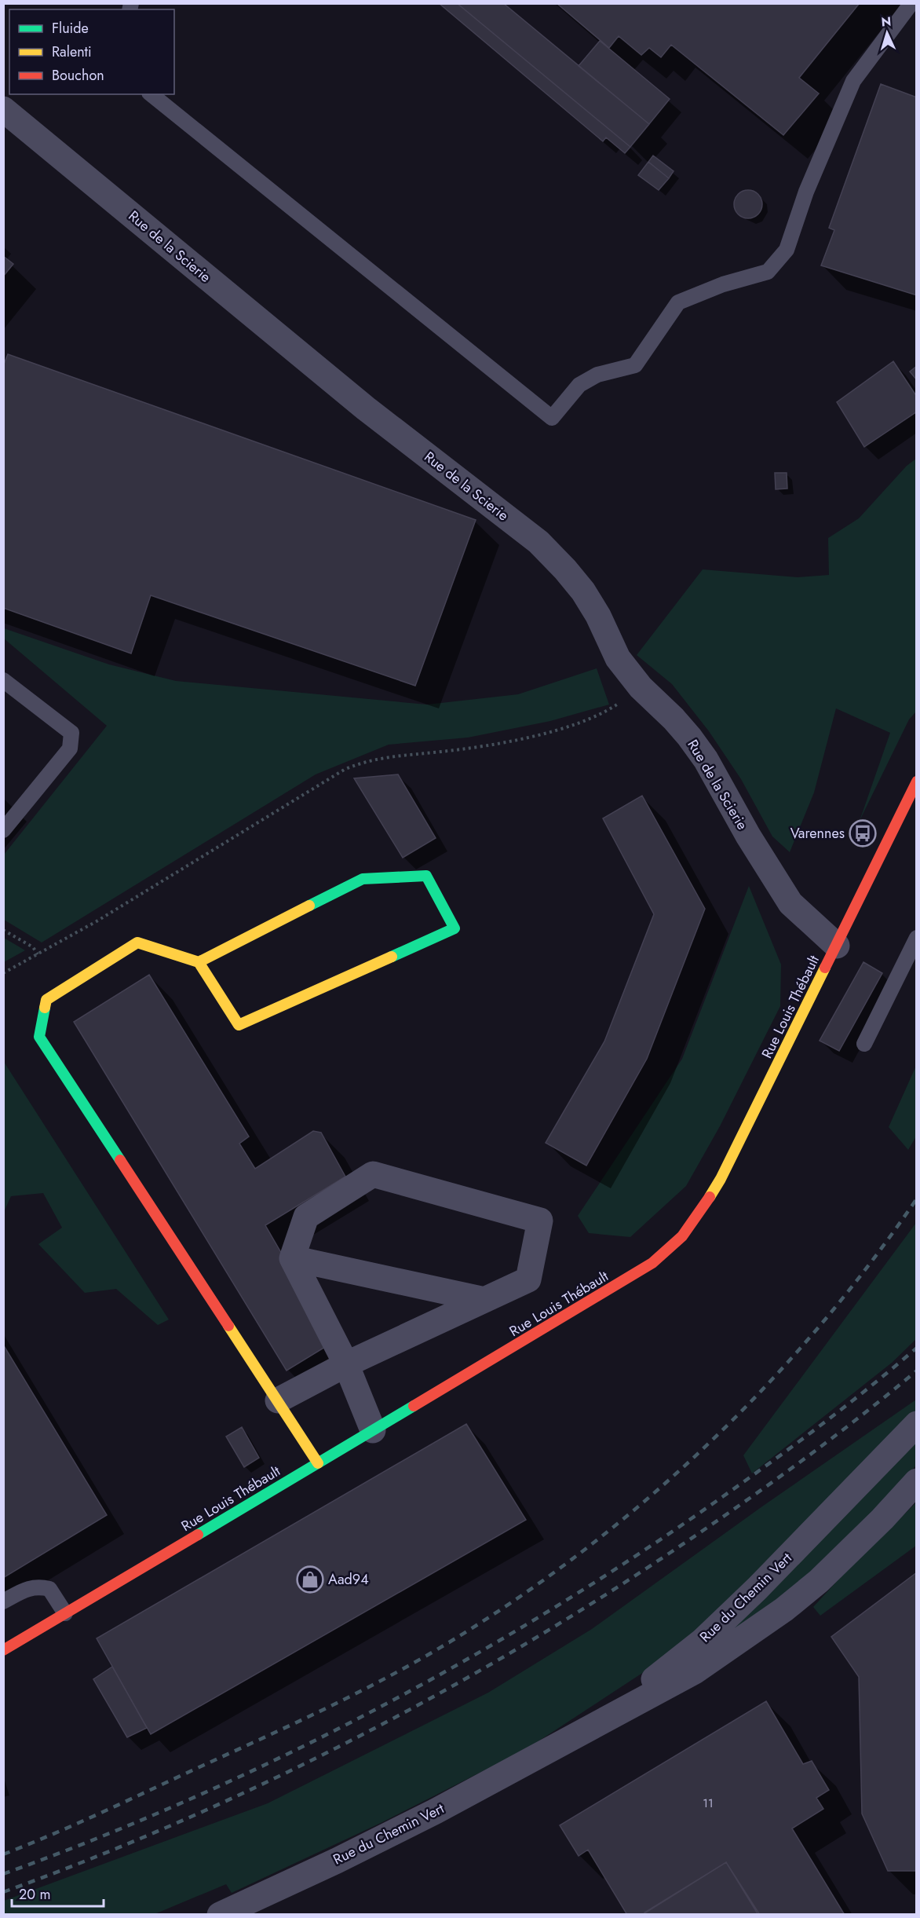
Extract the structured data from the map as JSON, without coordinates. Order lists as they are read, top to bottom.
{
  "streets": {
    "street": ["Rue de la Scierie", "Rue Louis Thébault", "Rue du Chemin Vert"]
  },
  "crossings": [
    ["Rue de la Scierie", "Rue Louis Thébault"]
  ],
  "places": {
    "bus stop": ["Varennes"],
    "shop": ["Aad94"]
  },
  "house_numbers": ["11"],
  "legend": ["Fluide", "Ralenti", "Bouchon"],
  "scale_bar": "20 m",
  "north": "top"
}
